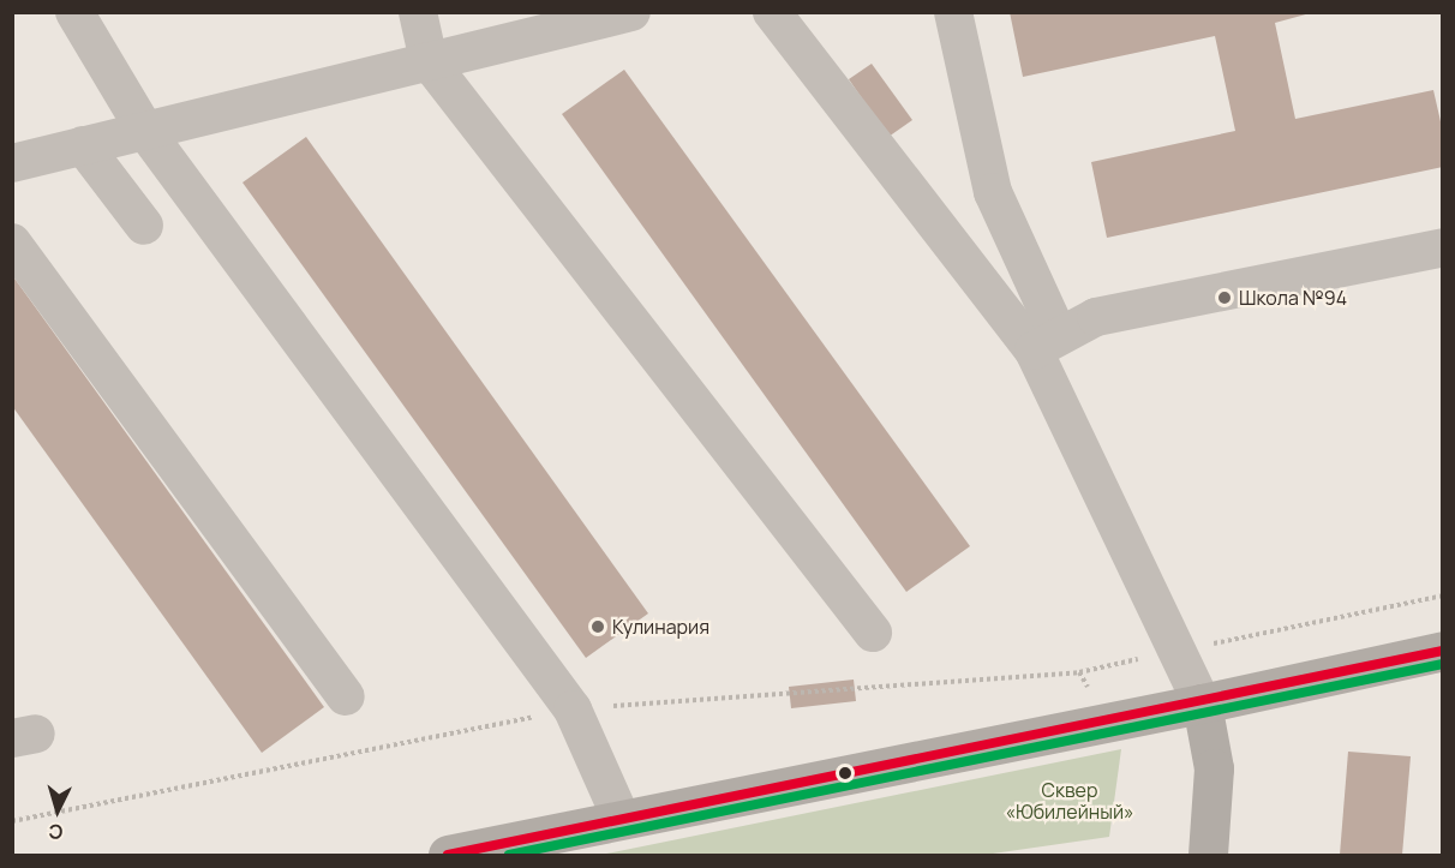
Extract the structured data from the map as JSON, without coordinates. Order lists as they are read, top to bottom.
{
  "parks": ["Сквер «Юбилейный»"],
  "places": ["Школа №94", "Кулинария"],
  "north": "bottom"
}
